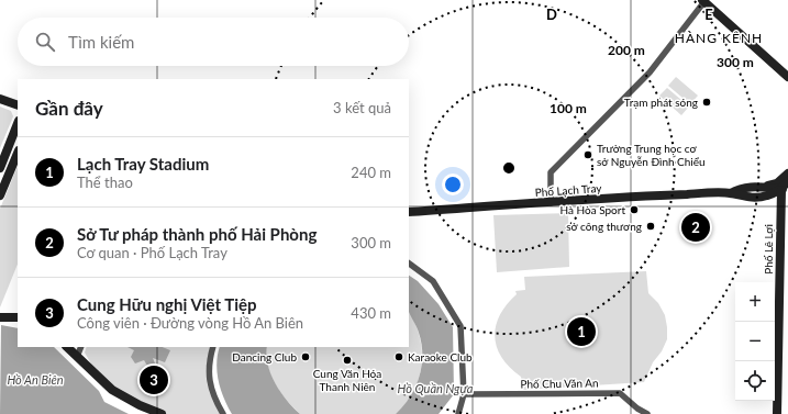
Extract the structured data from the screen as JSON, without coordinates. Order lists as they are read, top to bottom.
{
  "streets": {
    "main road": ["Phố Lạch Tray", "Phố Lê Lợi"],
    "street": ["Phố Chu Văn An"]
  },
  "crossings": [
    ["Phố Lạch Tray", "Phố Lê Lợi"]
  ],
  "districts": ["HÀNG KÊNH"],
  "water": ["Hồ An Biên", "Hồ Quần Ngựa"],
  "places": [
    "Trạm phát sóng",
    "Trường Trung học cơ sở Nguyễn Đình Chiểu",
    "Hà Hòa Sport",
    "sở công thương",
    "Dancing Club",
    "Karaoke Club",
    "Cung Văn Hóa Thanh Niên"
  ],
  "page": {
    "search": "Tìm kiếm",
    "heading": ["Gần đây", "3 kết quả"],
    "list": [
      {
        "mark": "1",
        "name": "Lạch Tray Stadium",
        "note": "Thể thao",
        "value": "240 m"
      },
      {
        "mark": "2",
        "name": "Sở Tư pháp thành phố Hải Phòng",
        "note": "Cơ quan · Phố Lạch Tray",
        "value": "300 m"
      },
      {
        "mark": "3",
        "name": "Cung Hữu nghị Việt Tiệp",
        "note": "Công viên · Đường vòng Hồ An Biên",
        "value": "430 m"
      }
    ],
    "pins": ["2", "1", "3"],
    "map_buttons": ["+", "−"]
  },
  "grid": {
    "columns": ["D", "E"]
  },
  "rings": ["200 m", "300 m", "100 m"]
}
